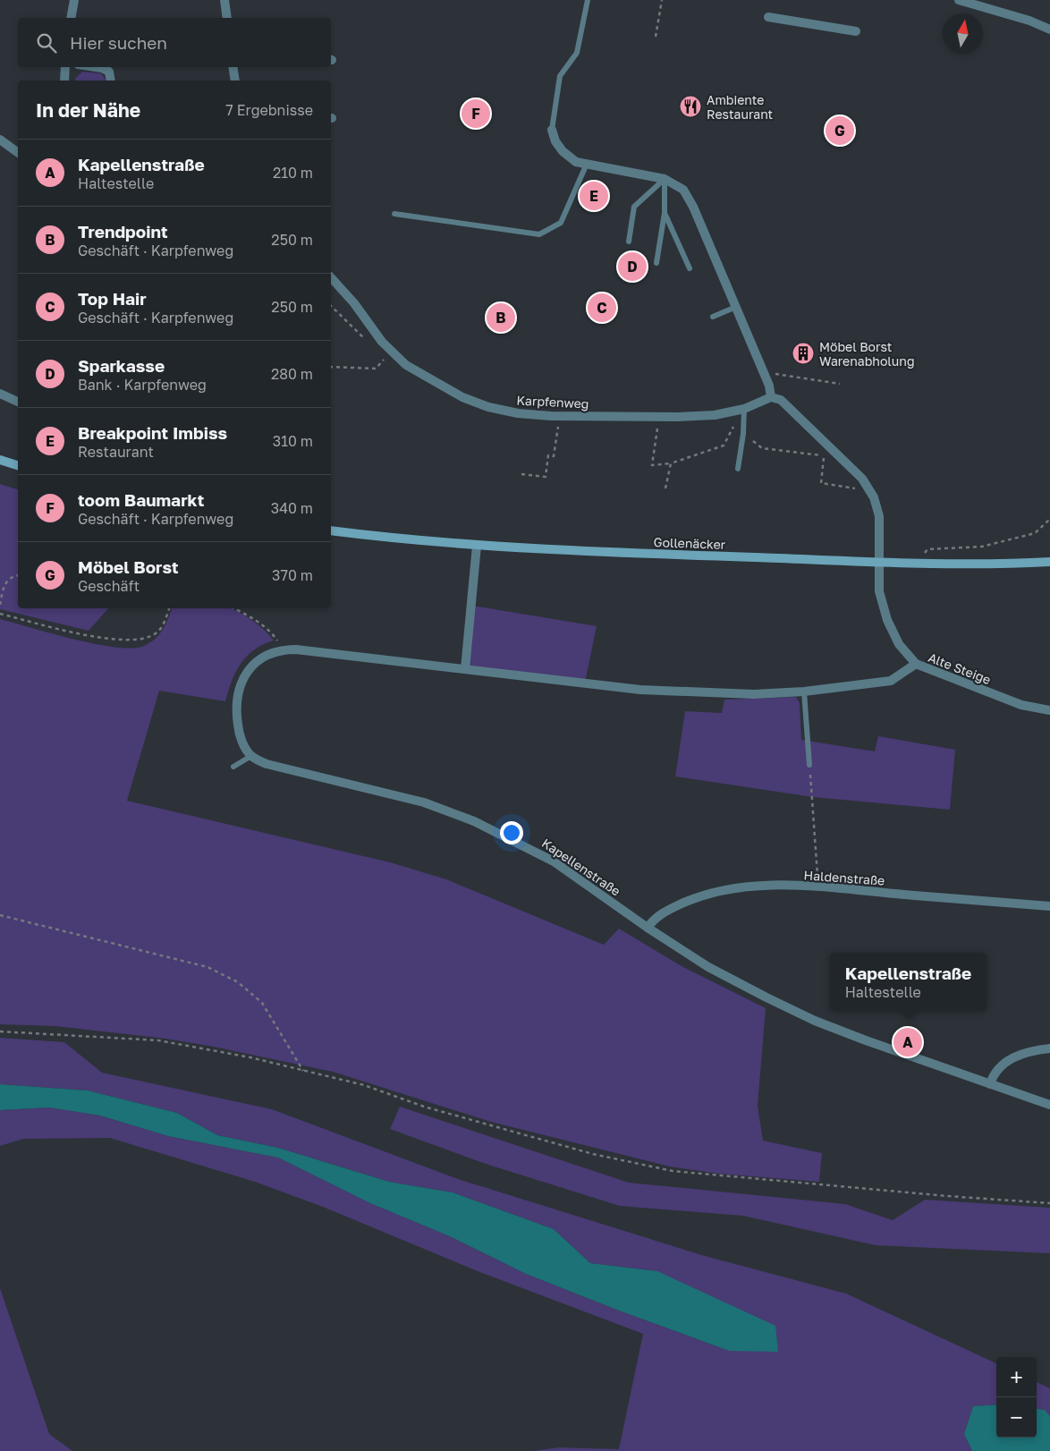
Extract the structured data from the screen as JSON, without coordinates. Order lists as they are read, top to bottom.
{
  "streets": {
    "street": [
      "Karpfenweg",
      "Gollenäcker",
      "Alte Steige",
      "Kapellenstraße",
      "Haldenstraße"
    ]
  },
  "crossings": [
    ["Gollenäcker", "Alte Steige"],
    ["Kapellenstraße", "Haldenstraße"]
  ],
  "places": {
    "restaurant": ["Ambiente Restaurant"],
    "building": ["Möbel Borst Warenabholung"]
  },
  "north": "top",
  "page": {
    "search": "Hier suchen",
    "heading": ["In der Nähe", "7 Ergebnisse"],
    "pins": [
      "F",
      "G",
      "E",
      "D",
      "C",
      "B",
      "A"
    ],
    "list": [
      {
        "mark": "A",
        "name": "Kapellenstraße",
        "note": "Haltestelle",
        "value": "210 m"
      },
      {
        "mark": "B",
        "name": "Trendpoint",
        "note": "Geschäft · Karpfenweg",
        "value": "250 m"
      },
      {
        "mark": "C",
        "name": "Top Hair",
        "note": "Geschäft · Karpfenweg",
        "value": "250 m"
      },
      {
        "mark": "D",
        "name": "Sparkasse",
        "note": "Bank · Karpfenweg",
        "value": "280 m"
      },
      {
        "mark": "E",
        "name": "Breakpoint Imbiss",
        "note": "Restaurant",
        "value": "310 m"
      },
      {
        "mark": "F",
        "name": "toom Baumarkt",
        "note": "Geschäft · Karpfenweg",
        "value": "340 m"
      },
      {
        "mark": "G",
        "name": "Möbel Borst",
        "note": "Geschäft",
        "value": "370 m"
      }
    ],
    "popup": ["Kapellenstraße", "Haltestelle"],
    "map_buttons": ["+", "−"]
  }
}
